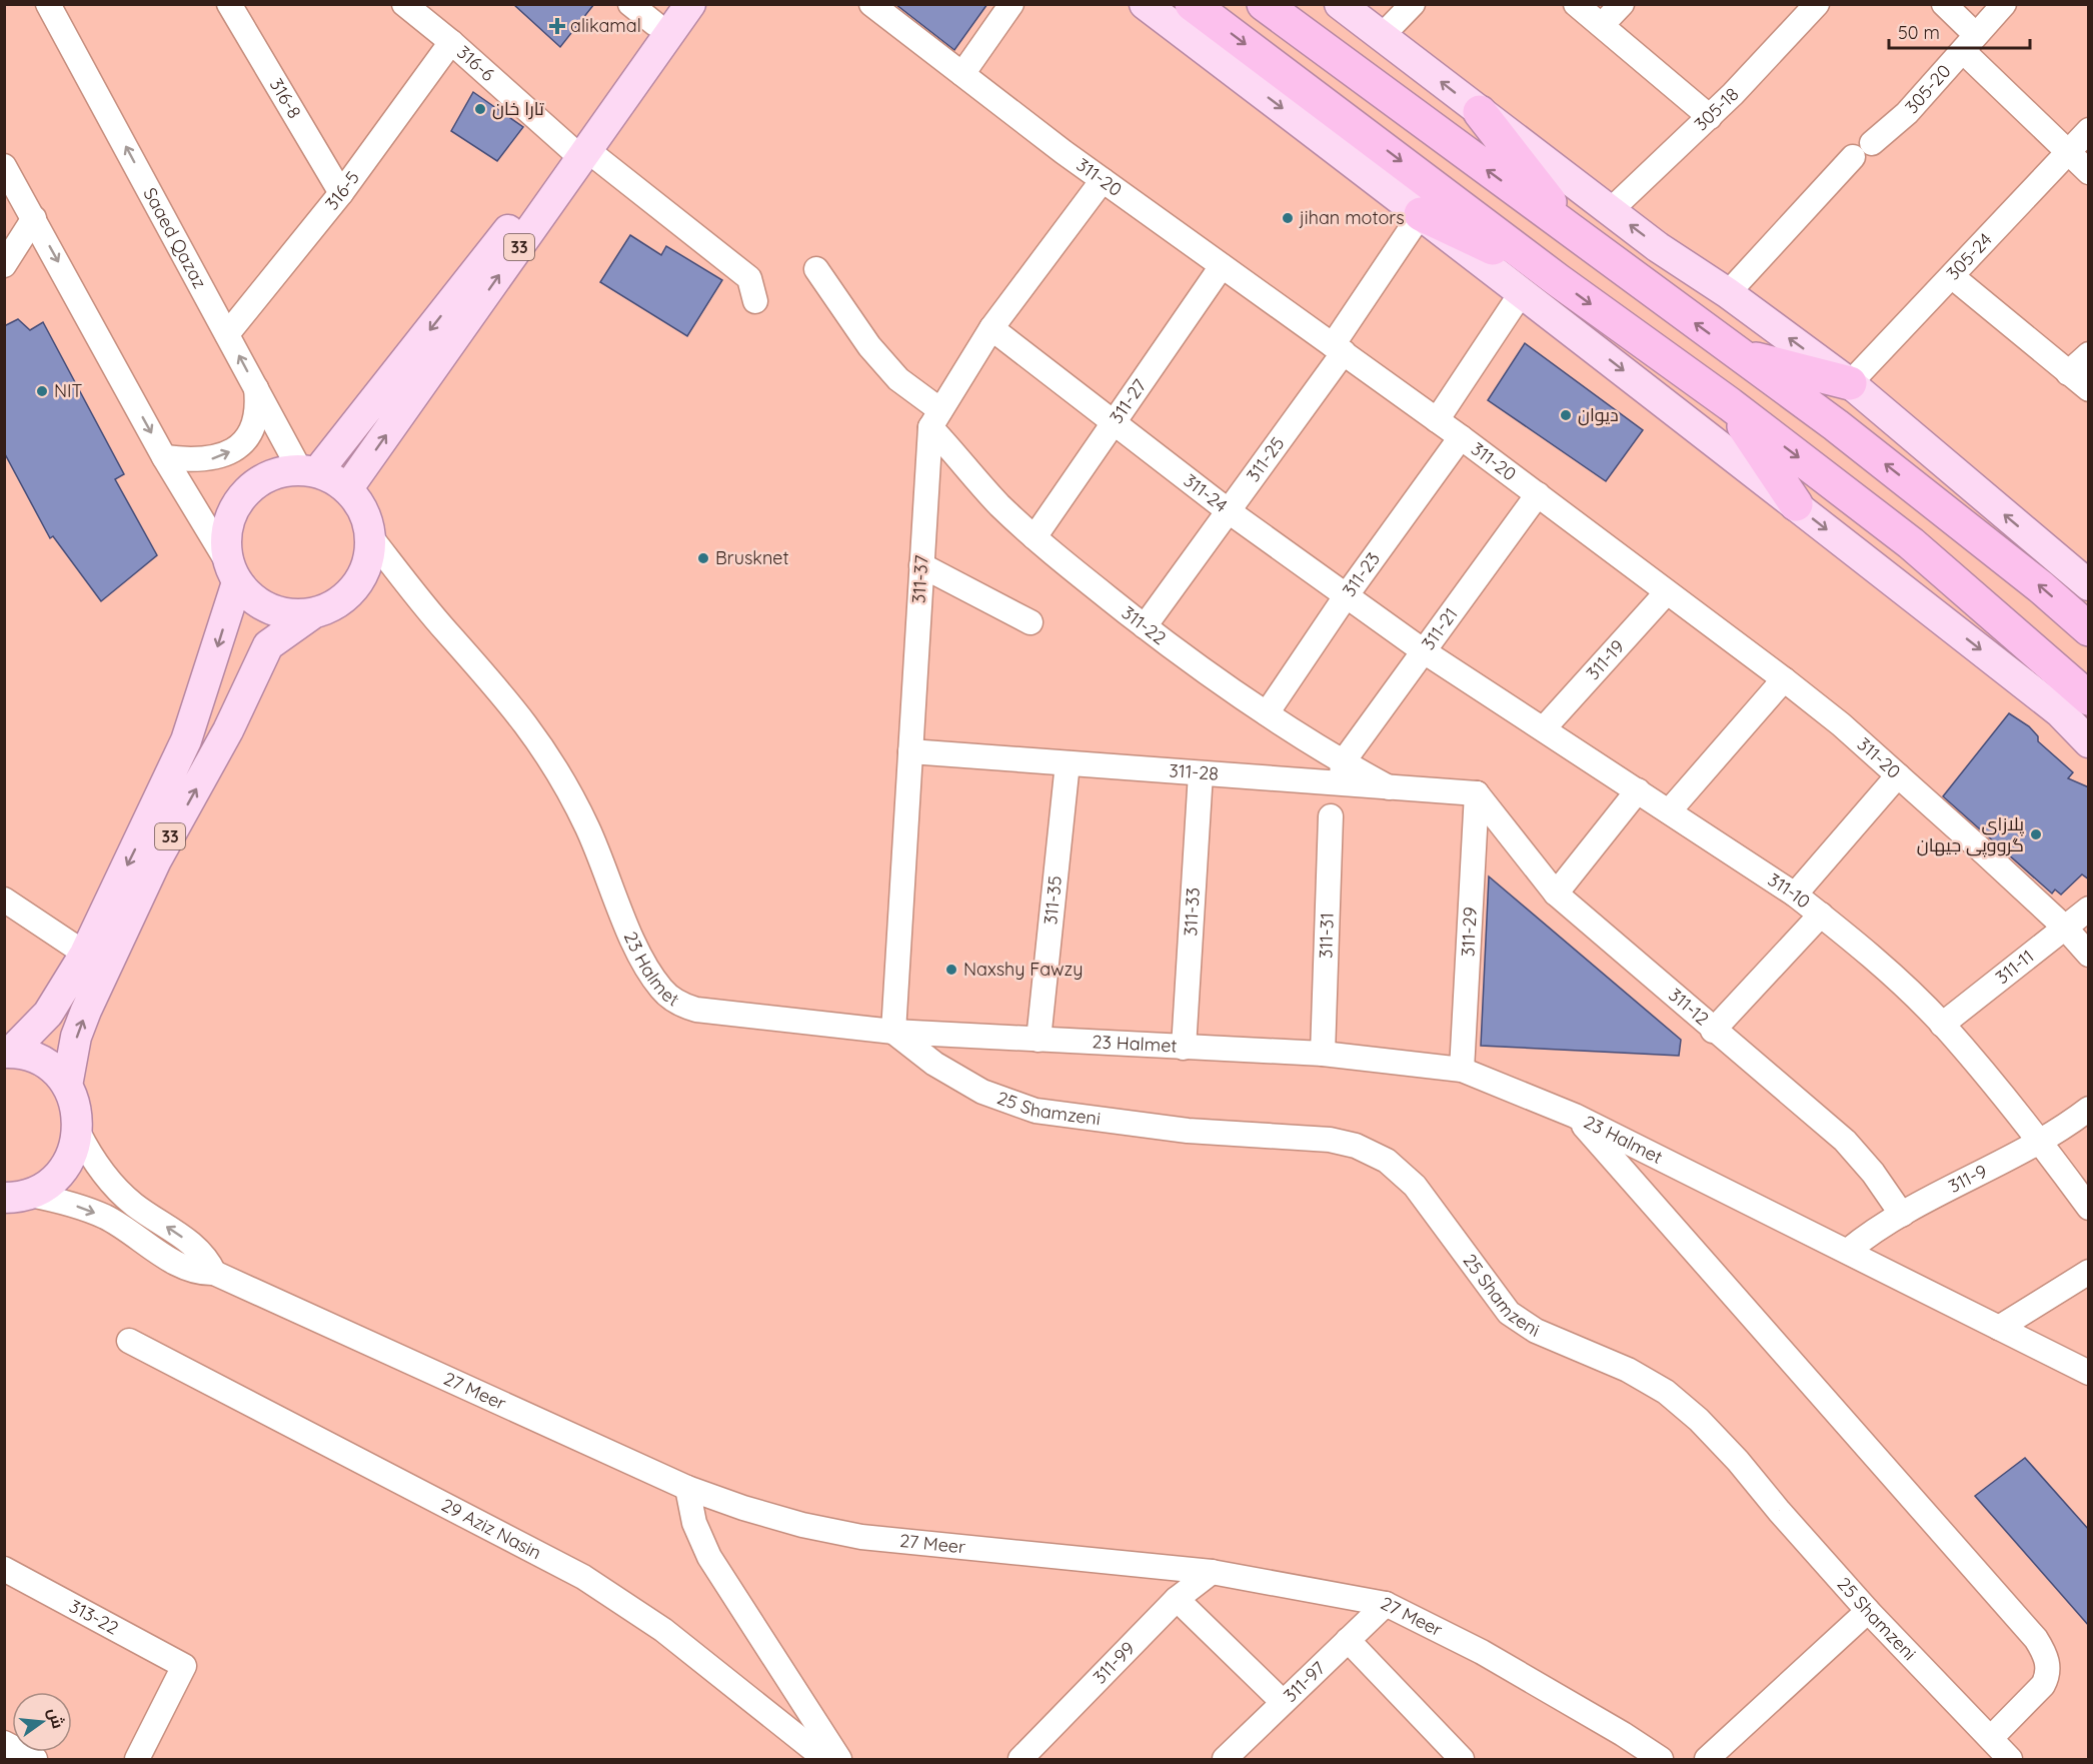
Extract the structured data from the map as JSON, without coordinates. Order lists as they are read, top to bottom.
{
  "streets": {
    "main road": ["33"],
    "street": [
      "316-6",
      "305-20",
      "316-8",
      "305-18",
      "311-20",
      "316-5",
      "Saaed Qazaz",
      "305-24",
      "311-27",
      "311-25",
      "311-24",
      "311-23",
      "311-37",
      "311-22",
      "311-21",
      "311-19",
      "311-28",
      "311-10",
      "311-35",
      "311-33",
      "311-29",
      "311-31",
      "23 Halmet",
      "311-11",
      "311-12",
      "25 Shamzeni",
      "311-9",
      "27 Meer",
      "29 Aziz Nasin",
      "313-22",
      "311-99",
      "311-97"
    ]
  },
  "crossings": [
    ["316-6", "316-5"],
    ["316-6", "33"],
    ["316-8", "316-5"],
    ["311-20", "311-27"],
    ["311-20", "311-25"],
    ["311-20", "311-23"],
    ["311-20", "311-37"],
    ["311-20", "311-21"],
    ["311-20", "311-19"],
    ["311-20", "311-11"],
    ["316-5", "Saaed Qazaz"],
    ["Saaed Qazaz", "33"],
    ["Saaed Qazaz", "23 Halmet"],
    ["33", "23 Halmet"],
    ["33", "27 Meer"],
    ["311-27", "311-24"],
    ["311-27", "311-22"],
    ["311-25", "311-24"],
    ["311-25", "311-22"],
    ["311-24", "311-23"],
    ["311-24", "311-37"],
    ["311-24", "311-21"],
    ["311-24", "311-10"],
    ["311-23", "311-22"],
    ["311-37", "311-22"],
    ["311-37", "311-28"],
    ["311-37", "23 Halmet"],
    ["311-37", "25 Shamzeni"],
    ["311-22", "311-21"],
    ["311-22", "311-28"],
    ["311-22", "311-29"],
    ["311-22", "311-12"],
    ["311-21", "311-28"],
    ["311-21", "311-10"],
    ["311-19", "311-10"],
    ["311-28", "311-35"],
    ["311-28", "311-33"],
    ["311-10", "311-11"],
    ["311-10", "311-9"],
    ["311-35", "23 Halmet"],
    ["311-33", "23 Halmet"],
    ["311-29", "23 Halmet"],
    ["311-29", "311-12"],
    ["311-31", "23 Halmet"],
    ["23 Halmet", "25 Shamzeni"],
    ["23 Halmet", "311-9"],
    ["311-12", "311-9"],
    ["27 Meer", "311-99"],
    ["27 Meer", "311-97"]
  ],
  "places": {
    "health": ["alikamal"],
    "other": [
      "تارا خان",
      "jihan motors",
      "NIT",
      "دیوان",
      "Brusknet",
      "پلازای گرووپی جیهان",
      "Naxshy Fawzy"
    ]
  },
  "scale_bar": "50 m",
  "north": "right"
}
